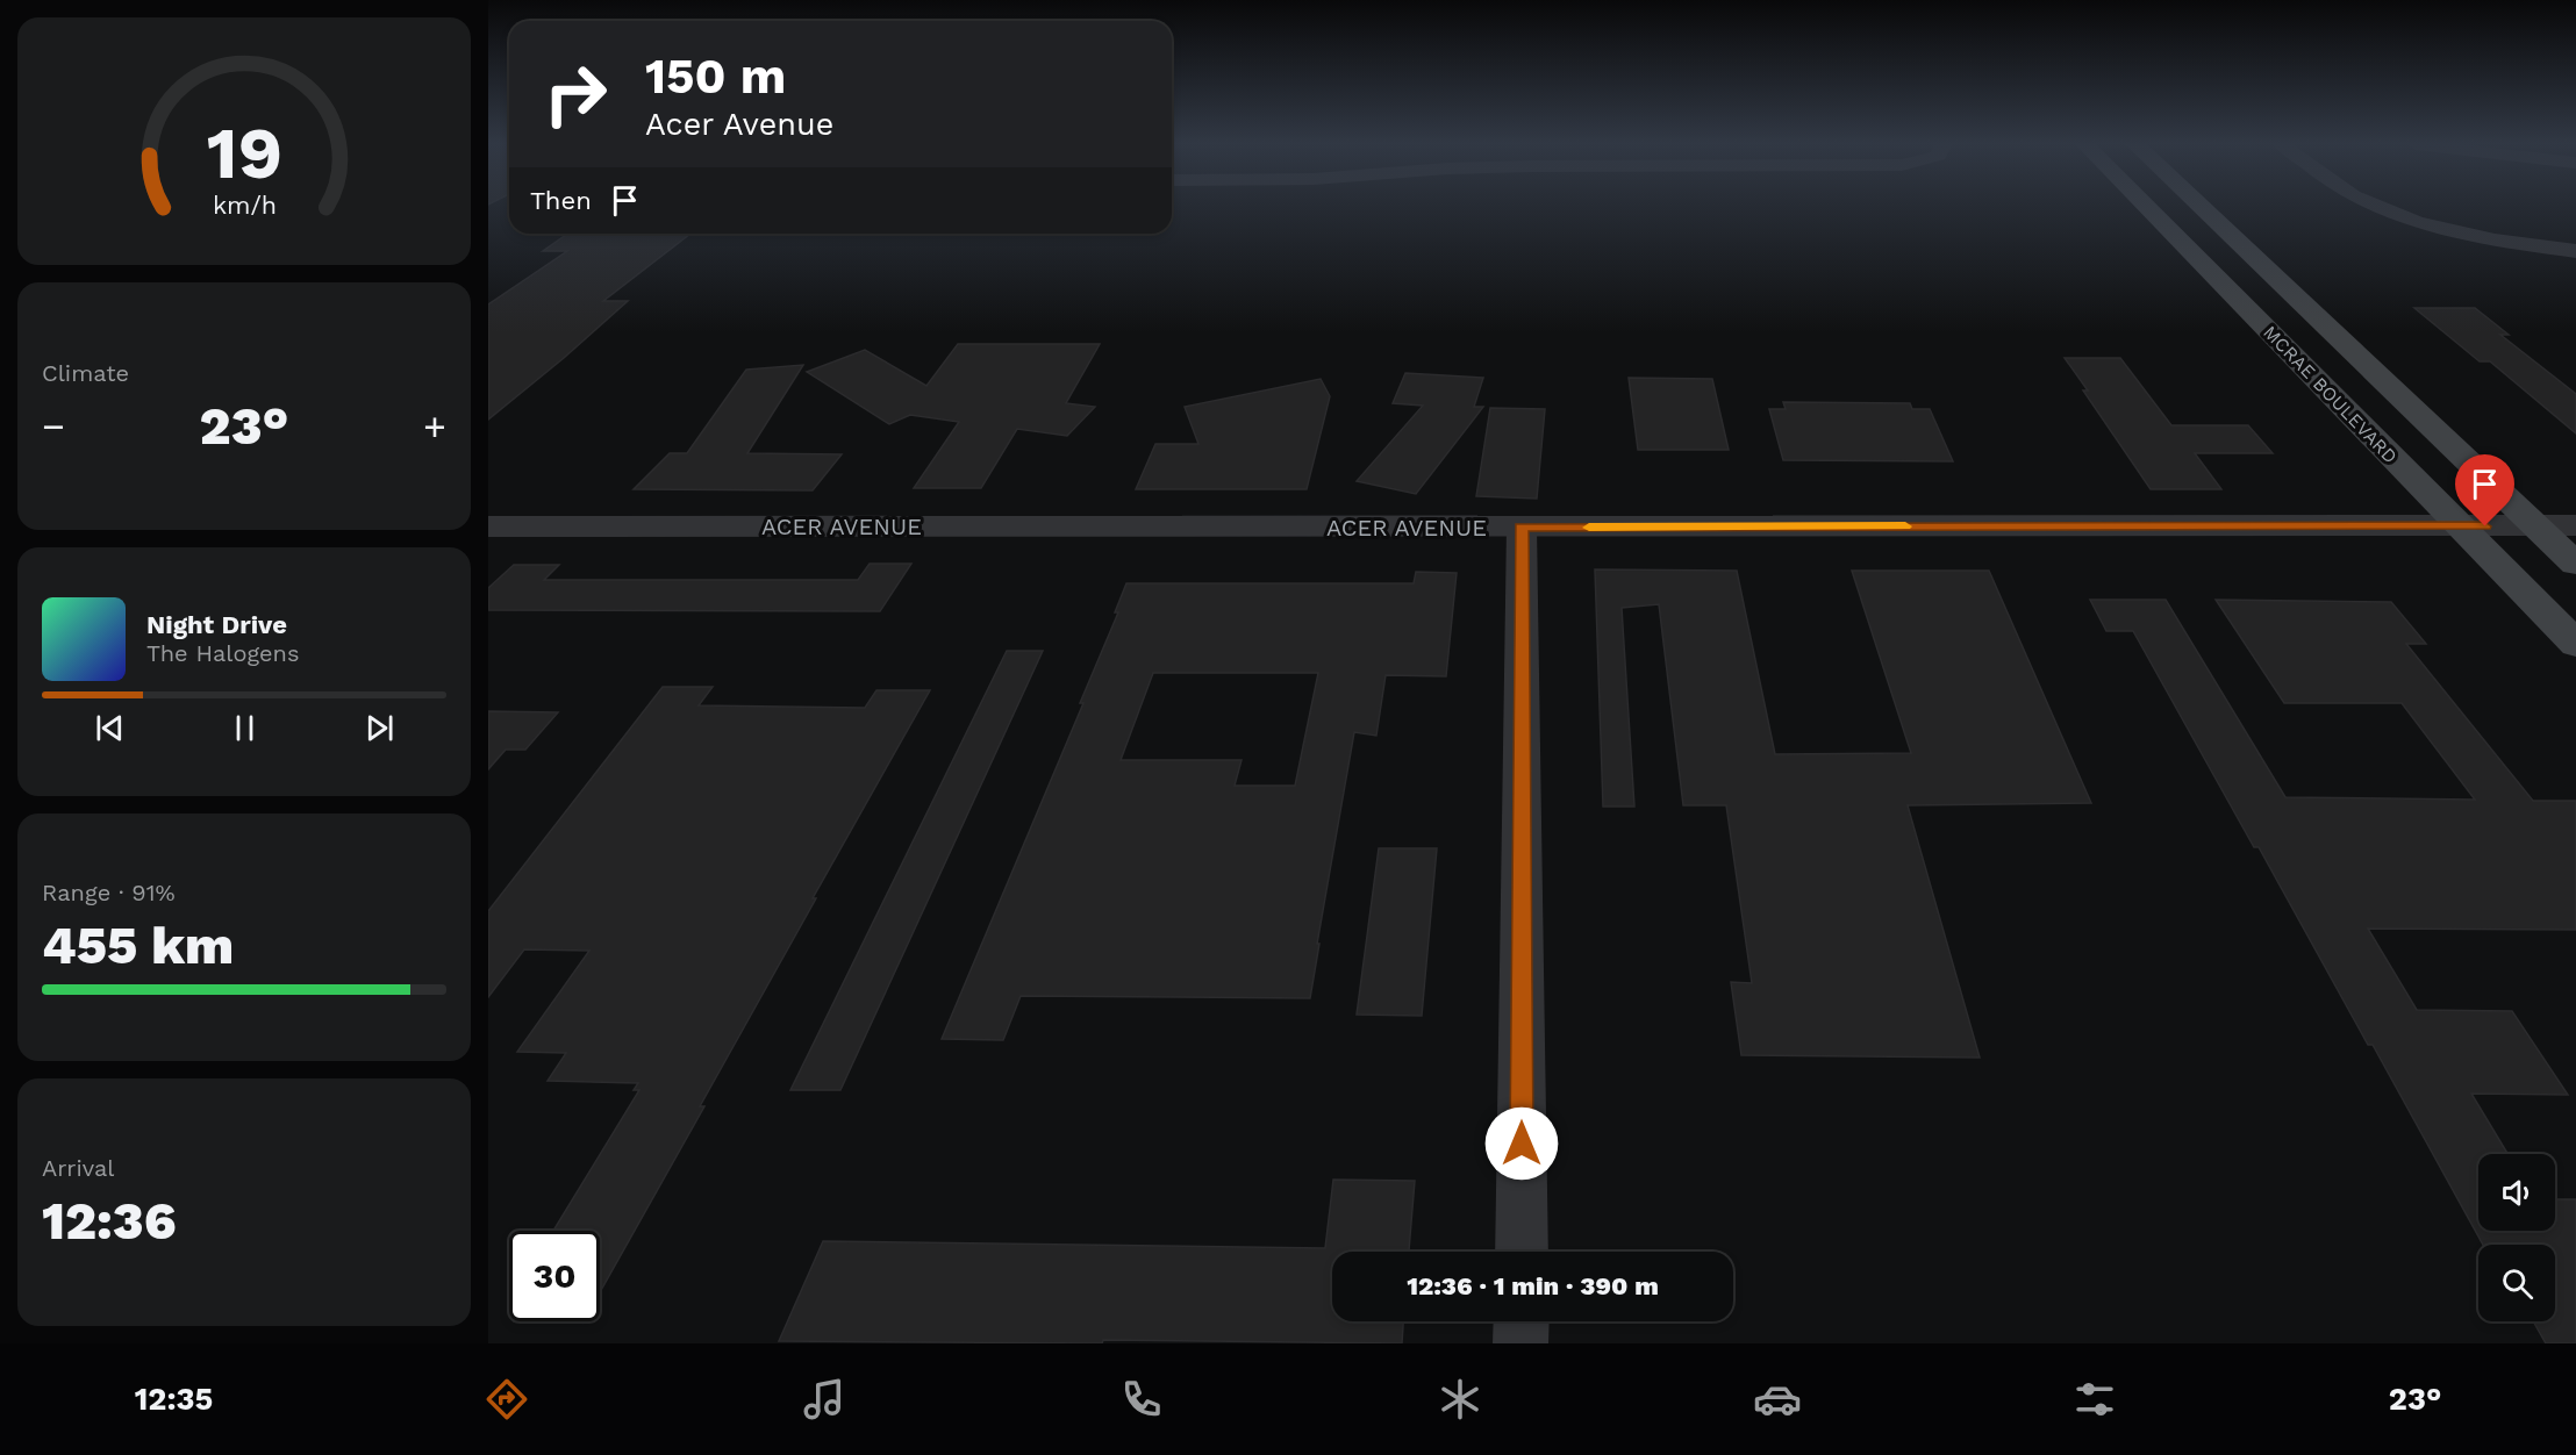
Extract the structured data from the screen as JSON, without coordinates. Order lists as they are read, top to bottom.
{
  "streets": {
    "main road": ["MCRAE BOULEVARD"],
    "street": ["ACER AVENUE"]
  },
  "crossings": [
    ["MCRAE BOULEVARD", "ACER AVENUE"]
  ],
  "page": {
    "turn": ["150 m", "Acer Avenue"],
    "then": "Then",
    "tile": [
      "Climate",
      ["Range · 91%", "455 km"],
      ["Arrival", "12:36"]
    ],
    "heat": ["−", "23°", "+"],
    "song": ["Night Drive", "The Halogens"],
    "limit": "30",
    "trip": "12:36 · 1 min · 390 m",
    "tabs": ["12:35", "23°"],
    "gauge": ["19", "km/h"]
  }
}
